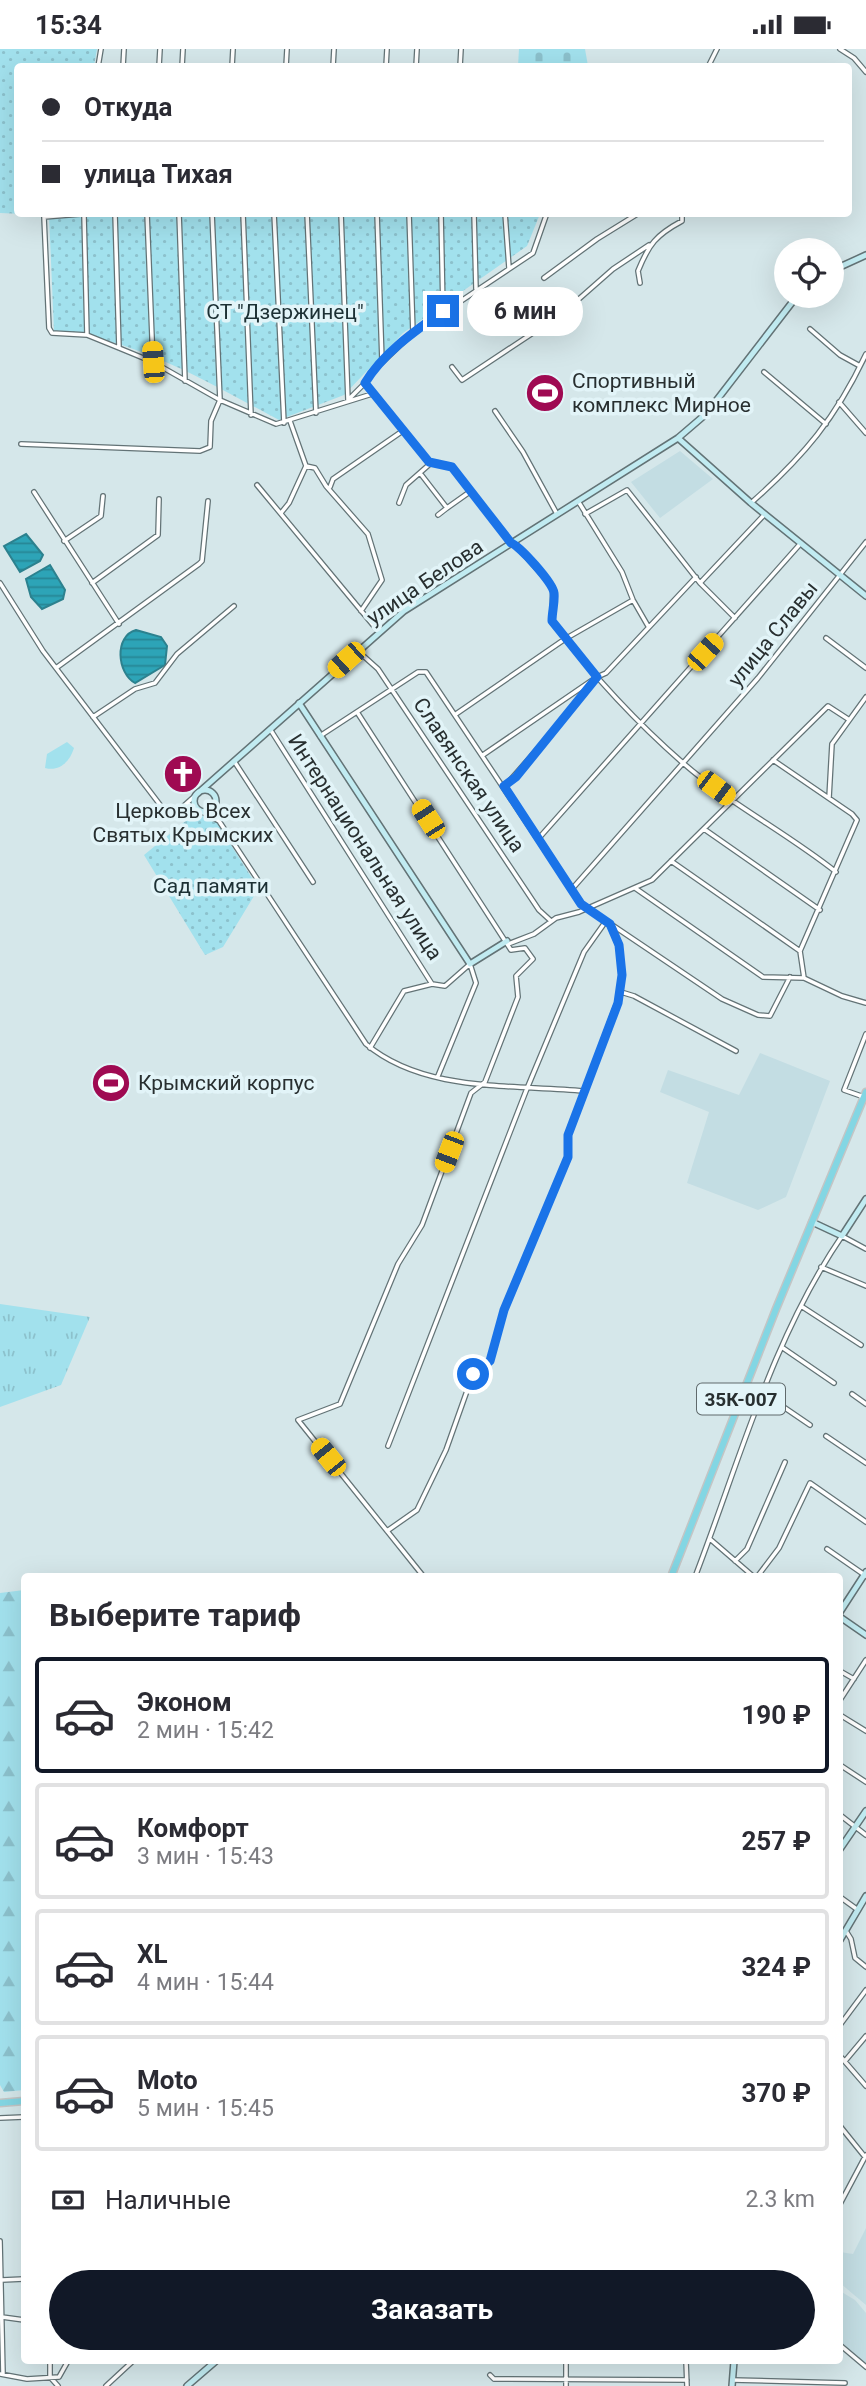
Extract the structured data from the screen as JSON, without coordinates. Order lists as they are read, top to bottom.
{
  "streets": {
    "main road": ["улица Белова", "Интернациональная улица", "35К-007"],
    "street": ["улица Славы", "Славянская улица"]
  },
  "crossings": [
    ["улица Белова", "Славянская улица"],
    ["улица Белова", "Интернациональная улица"]
  ],
  "parks": ["СТ \"Дзержинец\"", "Сад памяти"],
  "places": {
    "sports": ["Спортивный комплекс Мирное", "Крымский корпус"],
    "church": ["Церковь Всех Святых Крымских"]
  },
  "page": {
    "status": "15:34",
    "banner": ["Откуда", "улица Тихая"],
    "bubble": "6 мин",
    "heading": "Выберите тариф",
    "list": [
      {
        "name": "Эконом",
        "note": "2 мин · 15:42",
        "value": "190 ₽"
      },
      {
        "name": "Комфорт",
        "note": "3 мин · 15:43",
        "value": "257 ₽"
      },
      {
        "name": "XL",
        "note": "4 мин · 15:44",
        "value": "324 ₽"
      },
      {
        "name": "Moto",
        "note": "5 мин · 15:45",
        "value": "370 ₽"
      }
    ],
    "pay": ["Наличные", "2.3 km"],
    "buttons": "Заказать"
  }
}
